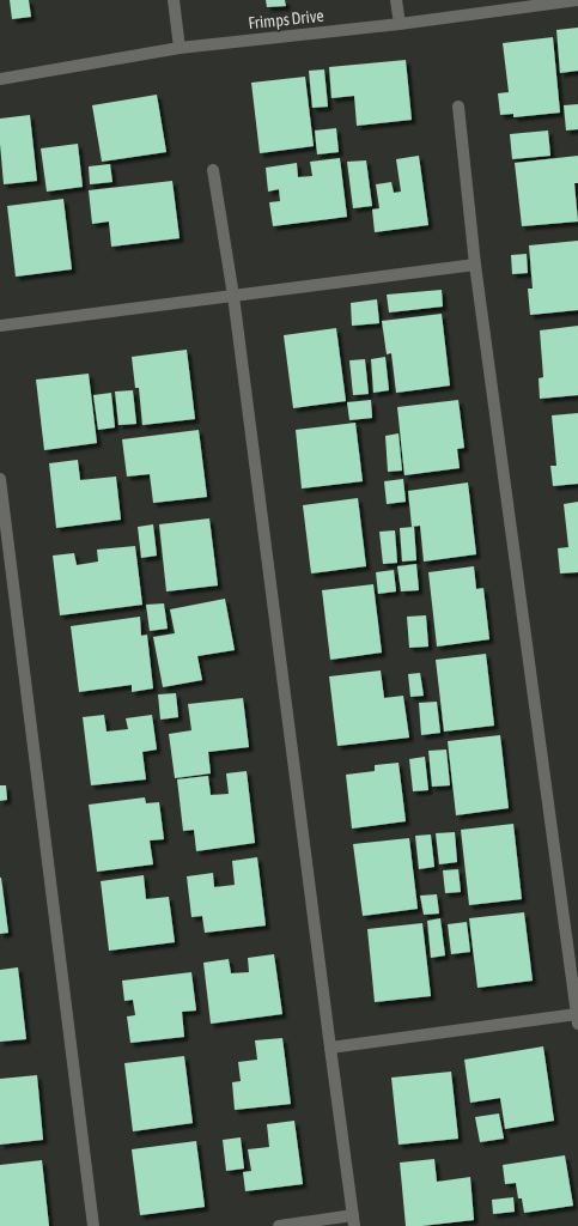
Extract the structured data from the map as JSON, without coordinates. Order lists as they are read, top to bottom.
{
  "streets": {
    "street": ["Frimps Drive"]
  }
}
